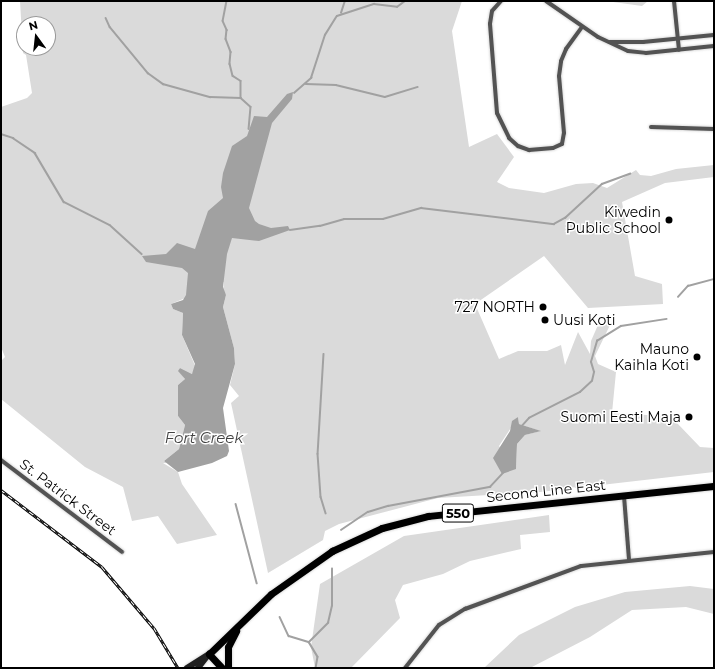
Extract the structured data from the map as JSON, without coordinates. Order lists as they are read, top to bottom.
{
  "streets": {
    "highway": ["Second Line East", "550"],
    "street": ["St. Patrick Street"]
  },
  "water": ["Fort Creek"],
  "places": [
    "Kiwedin Public School",
    "727 NORTH",
    "Uusi Koti",
    "Mauno Kaihla Koti",
    "Suomi Eesti Maja"
  ],
  "north": "top"
}
